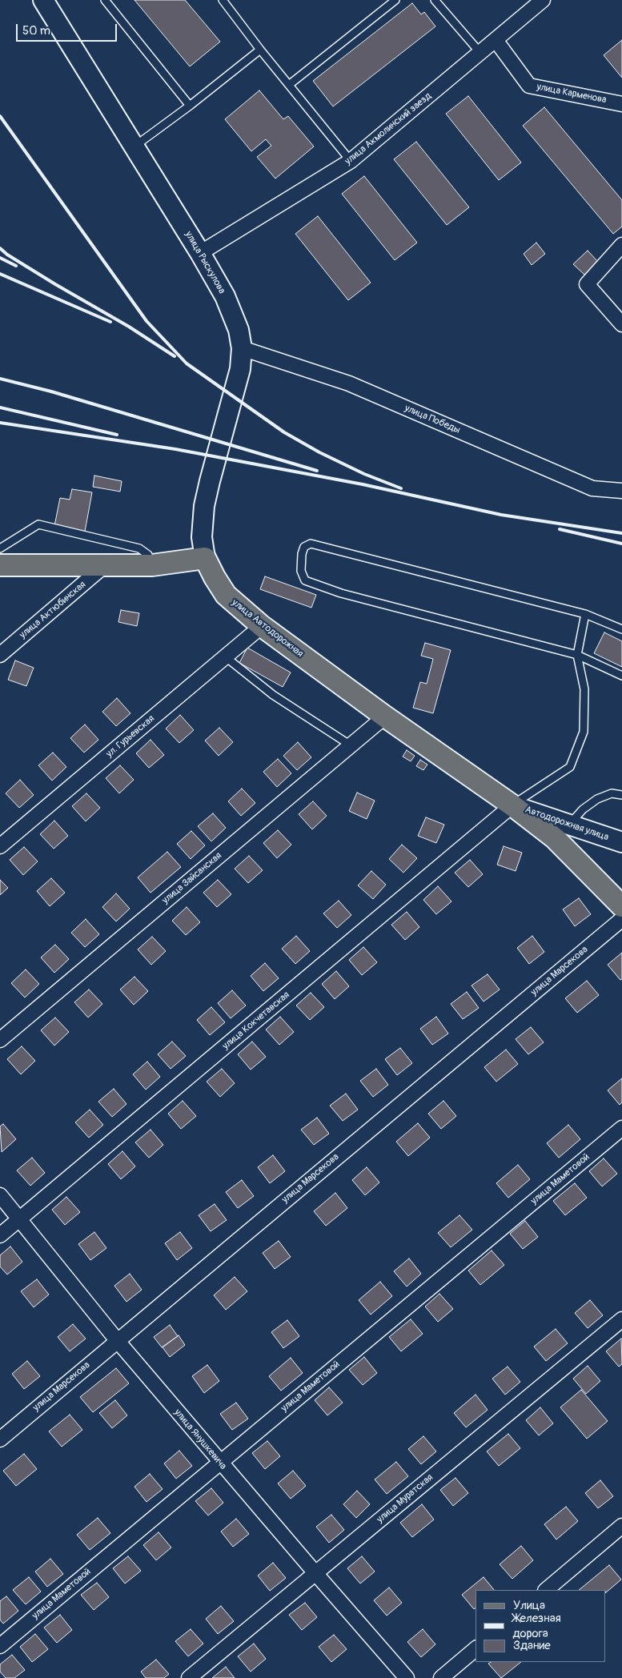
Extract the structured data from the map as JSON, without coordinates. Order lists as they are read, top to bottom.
{
  "streets": {
    "main road": ["улица Автодорожная"],
    "street": [
      "улица Карменова",
      "улица Акмолинский заезд",
      "улица Рыскулова",
      "улица Победы",
      "улица Актюбинская",
      "ул. Гурьевская",
      "Автодорожная улица",
      "улица Зайсанская",
      "улица Марсекова",
      "улица Кокчетавская",
      "улица Маметовой",
      "улица Янушкевича",
      "улица Муратская"
    ]
  },
  "crossings": [
    ["улица Карменова", "улица Акмолинский заезд"],
    ["улица Акмолинский заезд", "улица Рыскулова"],
    ["улица Рыскулова", "улица Победы"],
    ["улица Рыскулова", "улица Автодорожная"],
    ["улица Автодорожная", "ул. Гурьевская"],
    ["улица Автодорожная", "Автодорожная улица"],
    ["улица Автодорожная", "улица Зайсанская"],
    ["улица Автодорожная", "улица Кокчетавская"],
    ["Автодорожная улица", "улица Кокчетавская"],
    ["улица Марсекова", "улица Янушкевича"],
    ["улица Кокчетавская", "улица Янушкевича"],
    ["улица Маметовой", "улица Янушкевича"],
    ["улица Янушкевича", "улица Муратская"]
  ],
  "legend": ["Улица", "Железная дорога", "Здание"],
  "scale_bar": "50 m"
}
